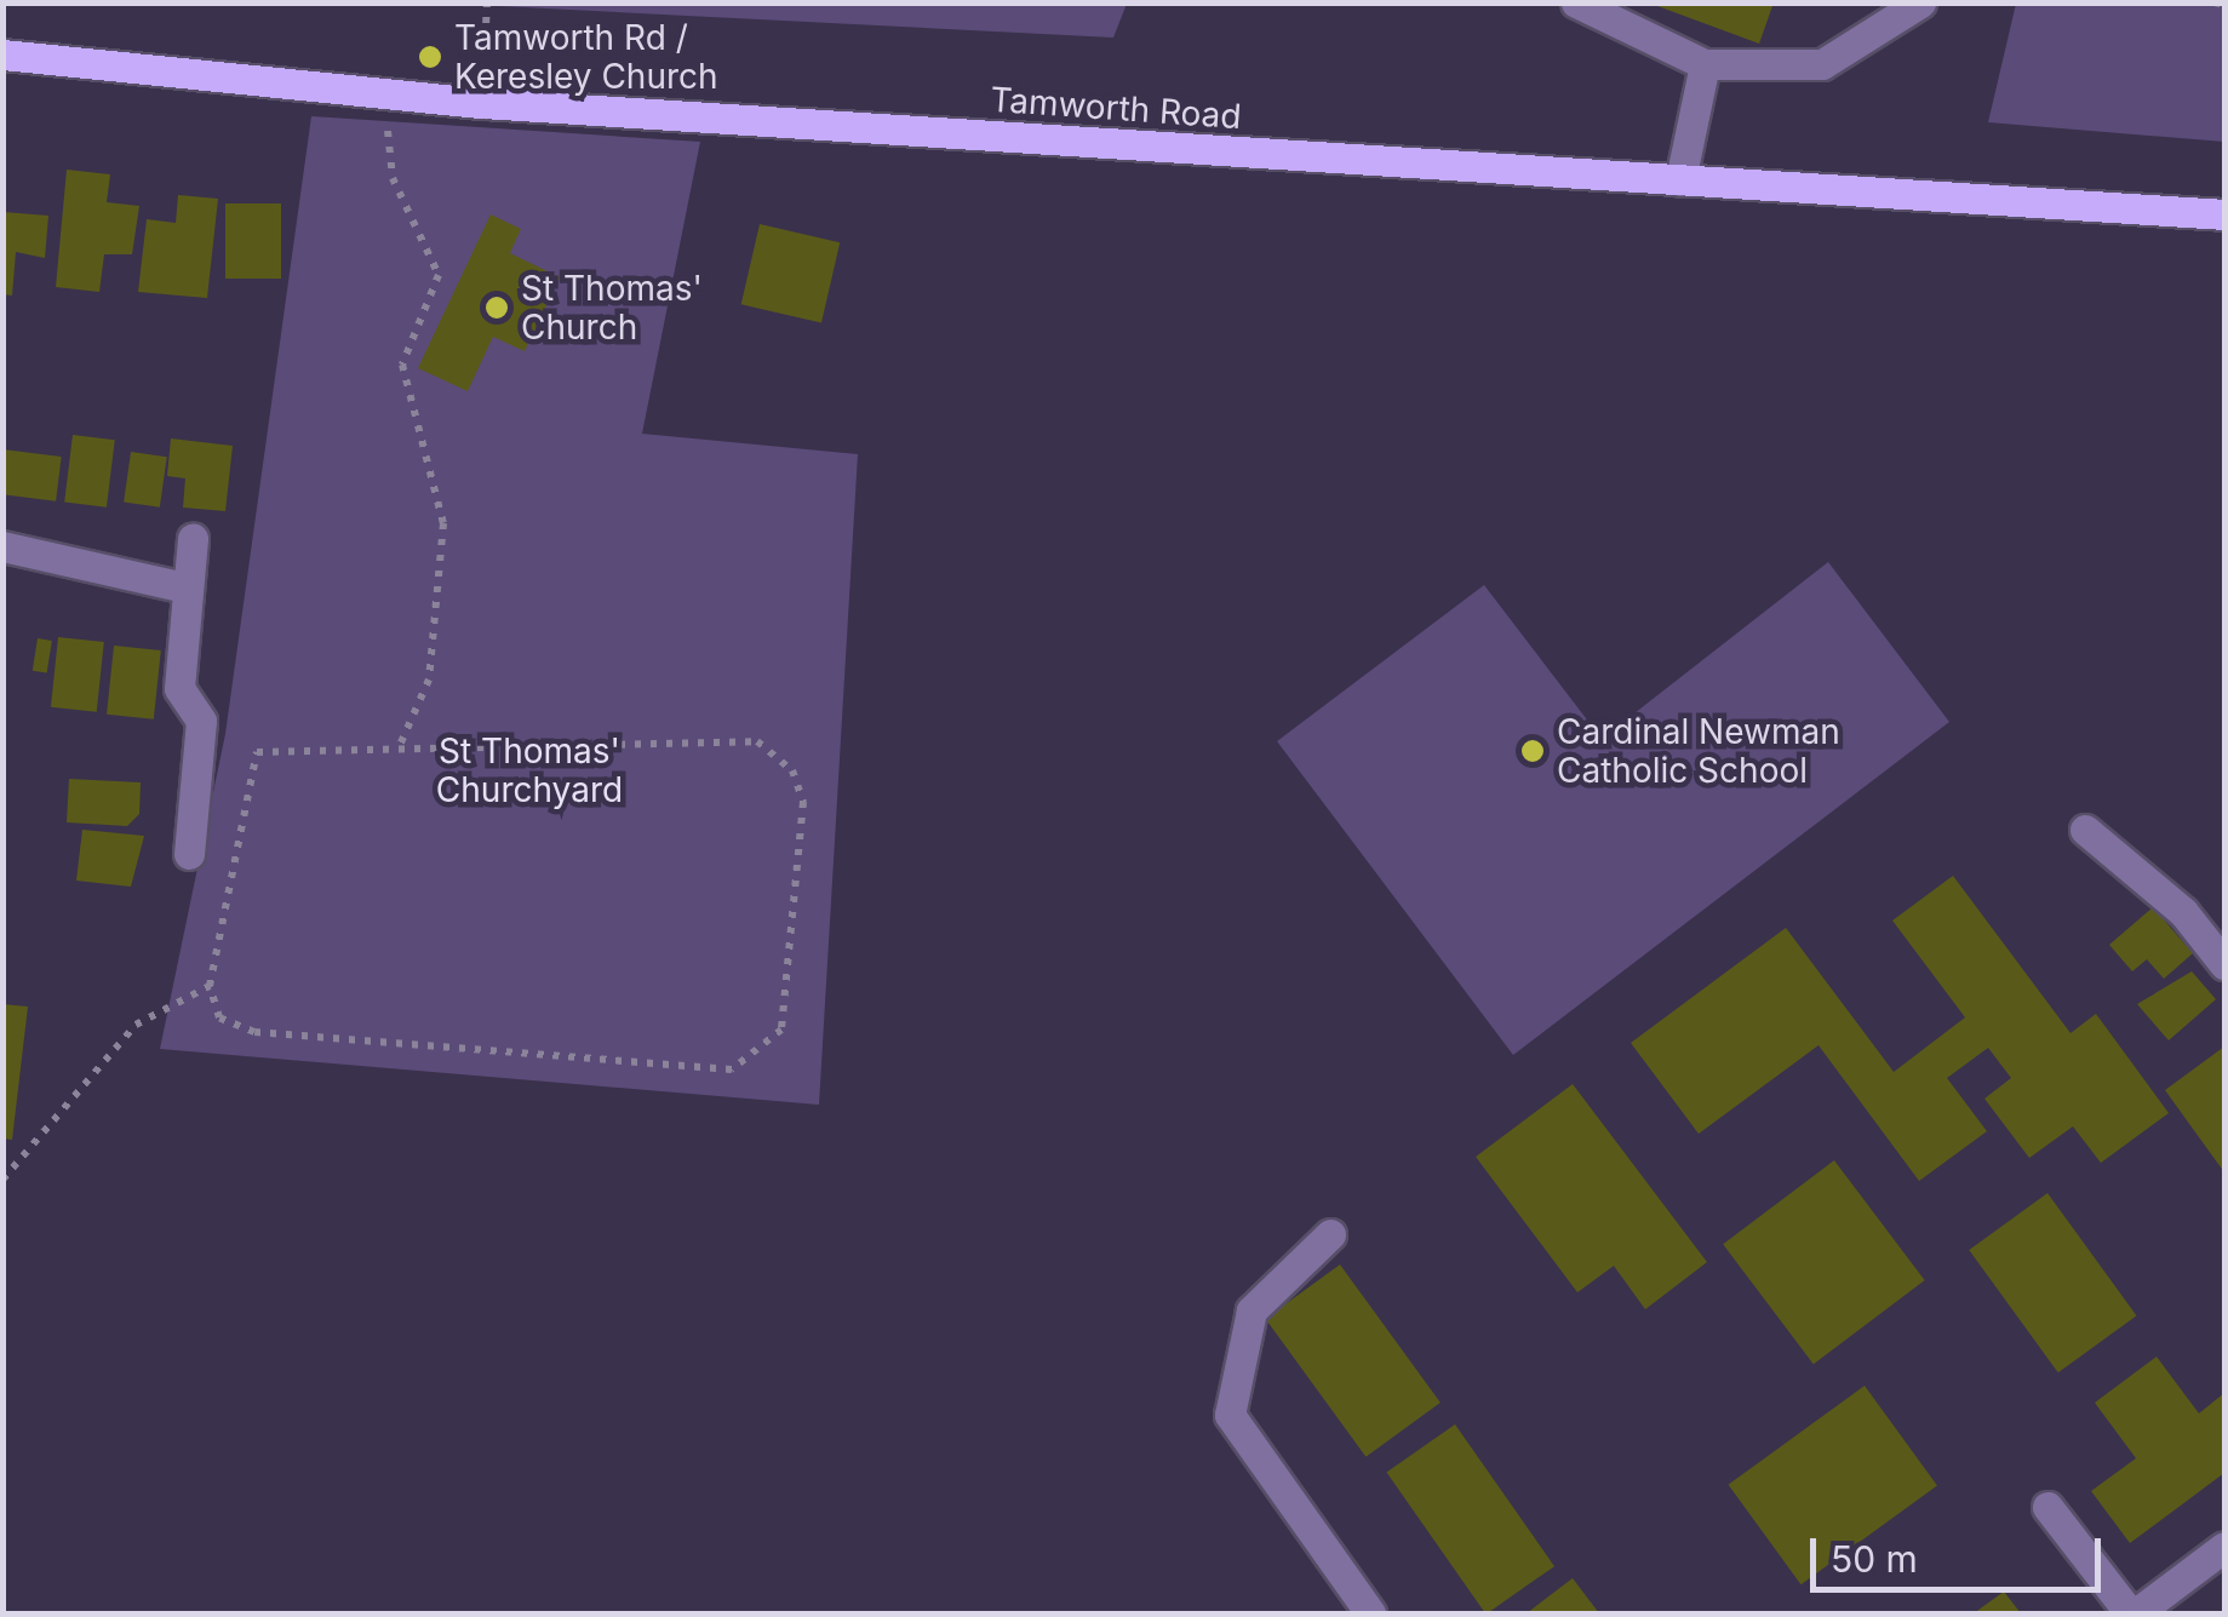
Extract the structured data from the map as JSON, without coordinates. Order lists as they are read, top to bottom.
{
  "streets": {
    "main road": ["Tamworth Road"]
  },
  "parks": ["St Thomas' Churchyard"],
  "places": ["Tamworth Rd / Keresley Church", "St Thomas' Church", "Cardinal Newman Catholic School"],
  "scale_bar": "50 m"
}
